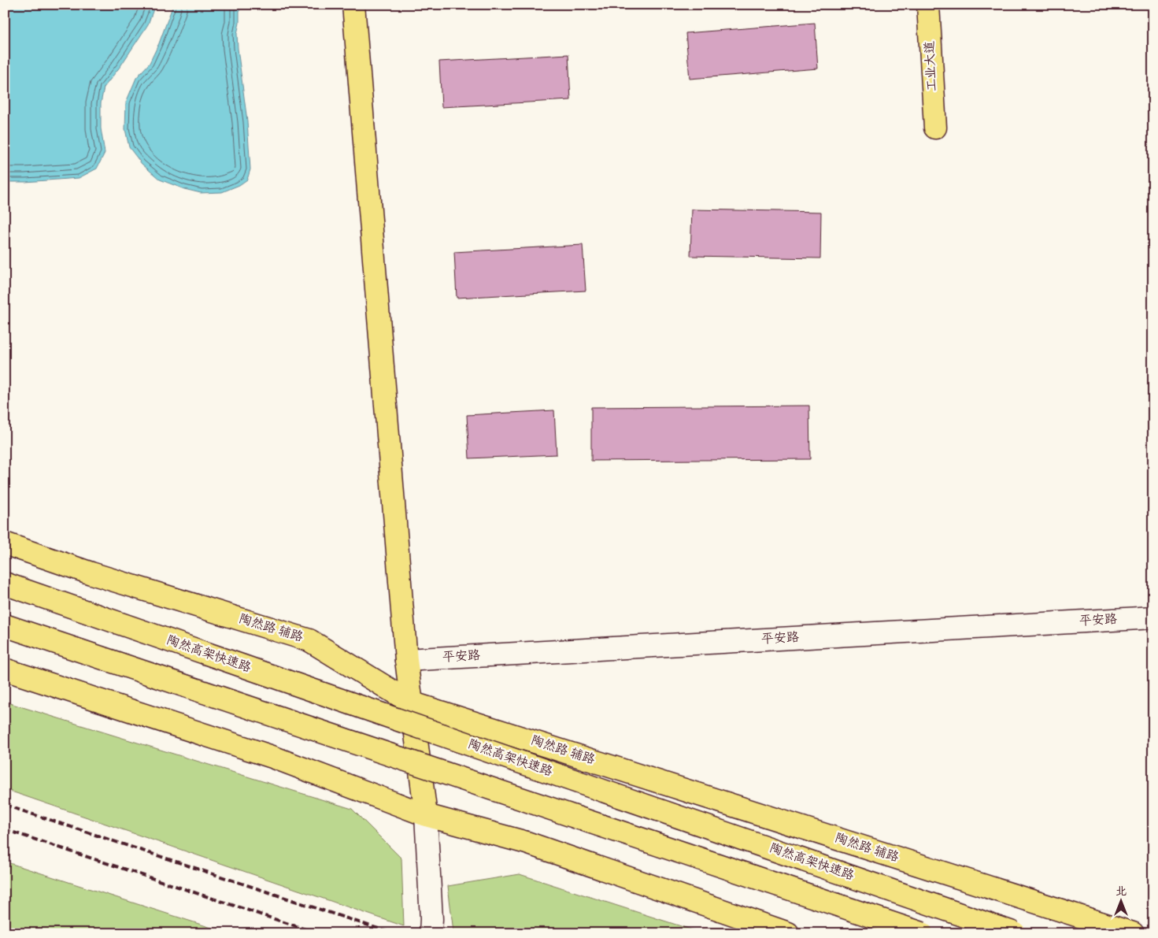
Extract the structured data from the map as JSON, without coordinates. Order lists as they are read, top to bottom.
{
  "streets": {
    "main road": ["工业大道", "陶然路 辅路", "陶然高架快速路"],
    "street": ["平安路"]
  },
  "north": "top"
}
